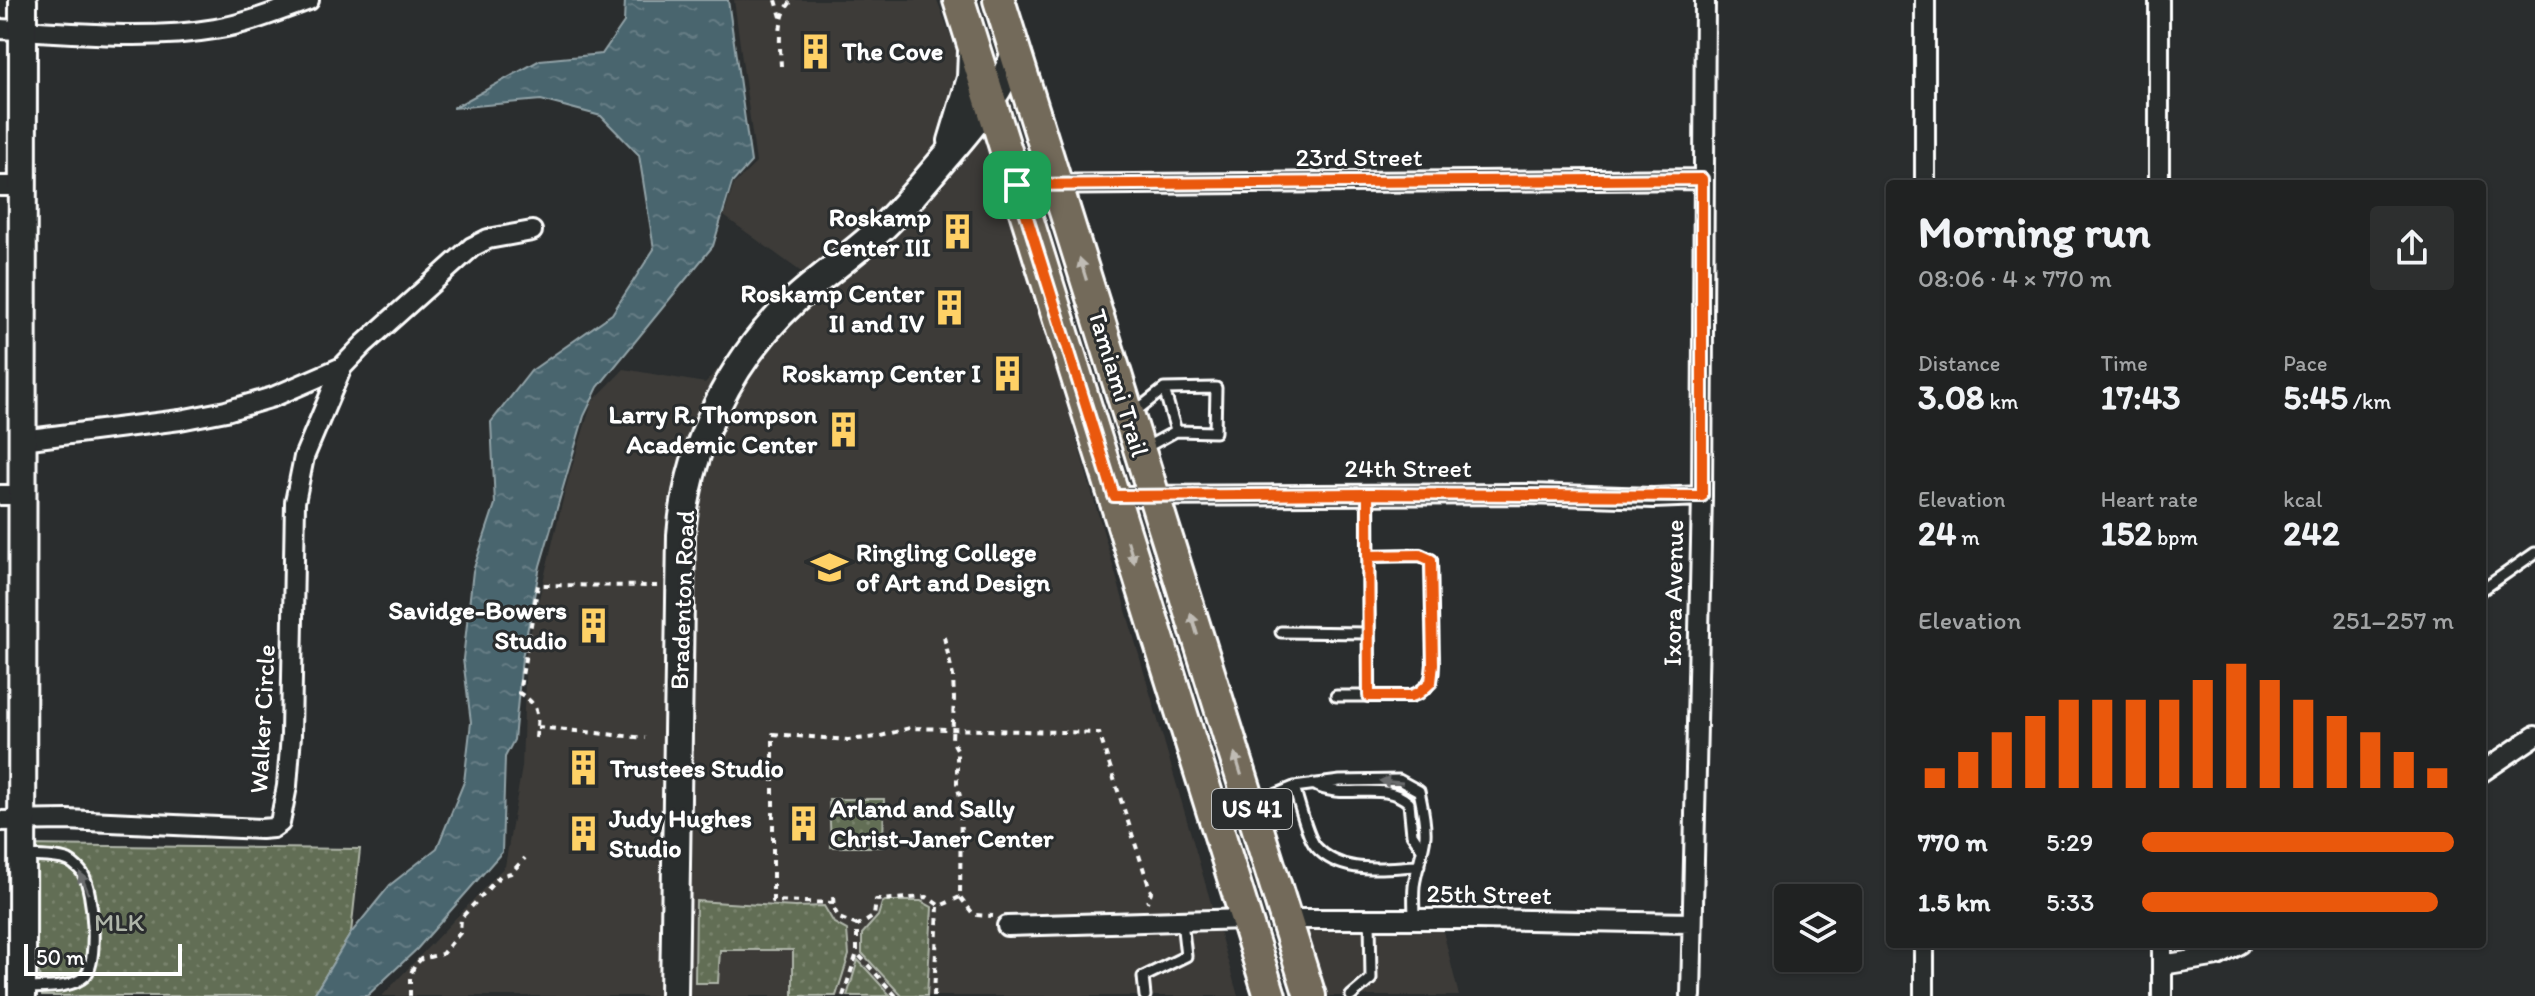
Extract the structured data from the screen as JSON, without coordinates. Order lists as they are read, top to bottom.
{
  "streets": {
    "main road": ["Tamiami Trail", "US 41"],
    "street": [
      "23rd Street",
      "24th Street",
      "Ixora Avenue",
      "Bradenton Road",
      "Walker Circle",
      "25th Street"
    ]
  },
  "crossings": [
    ["23rd Street", "Tamiami Trail"],
    ["23rd Street", "Ixora Avenue"],
    ["Tamiami Trail", "24th Street"],
    ["Tamiami Trail", "Bradenton Road"],
    ["Tamiami Trail", "25th Street"],
    ["24th Street", "Ixora Avenue"],
    ["Ixora Avenue", "25th Street"]
  ],
  "parks": ["MLK"],
  "places": {
    "building": [
      "The Cove",
      "Roskamp Center III",
      "Roskamp Center II and IV",
      "Roskamp Center I",
      "Larry R. Thompson Academic Center",
      "Savidge-Bowers Studio",
      "Trustees Studio",
      "Arland and Sally Christ-Janer Center",
      "Judy Hughes Studio"
    ],
    "school or university": ["Ringling College of Art and Design"]
  },
  "scale_bar": "50 m",
  "page": {
    "heading": ["Morning run", "08:06 · 4 × 770 m"],
    "stats": [
      ["Distance", "3.08 km"],
      ["Time", "17:43"],
      ["Pace", "5:45 /km"],
      ["Elevation", "24 m"],
      ["Heart rate", "152 bpm"],
      ["kcal", "242"]
    ],
    "chart": ["Elevation", "251–257 m"],
    "list": [
      {
        "name": "770 m",
        "note": "5:29"
      },
      {
        "name": "1.5 km",
        "note": "5:33"
      }
    ],
    "scale": "50 m"
  }
}
